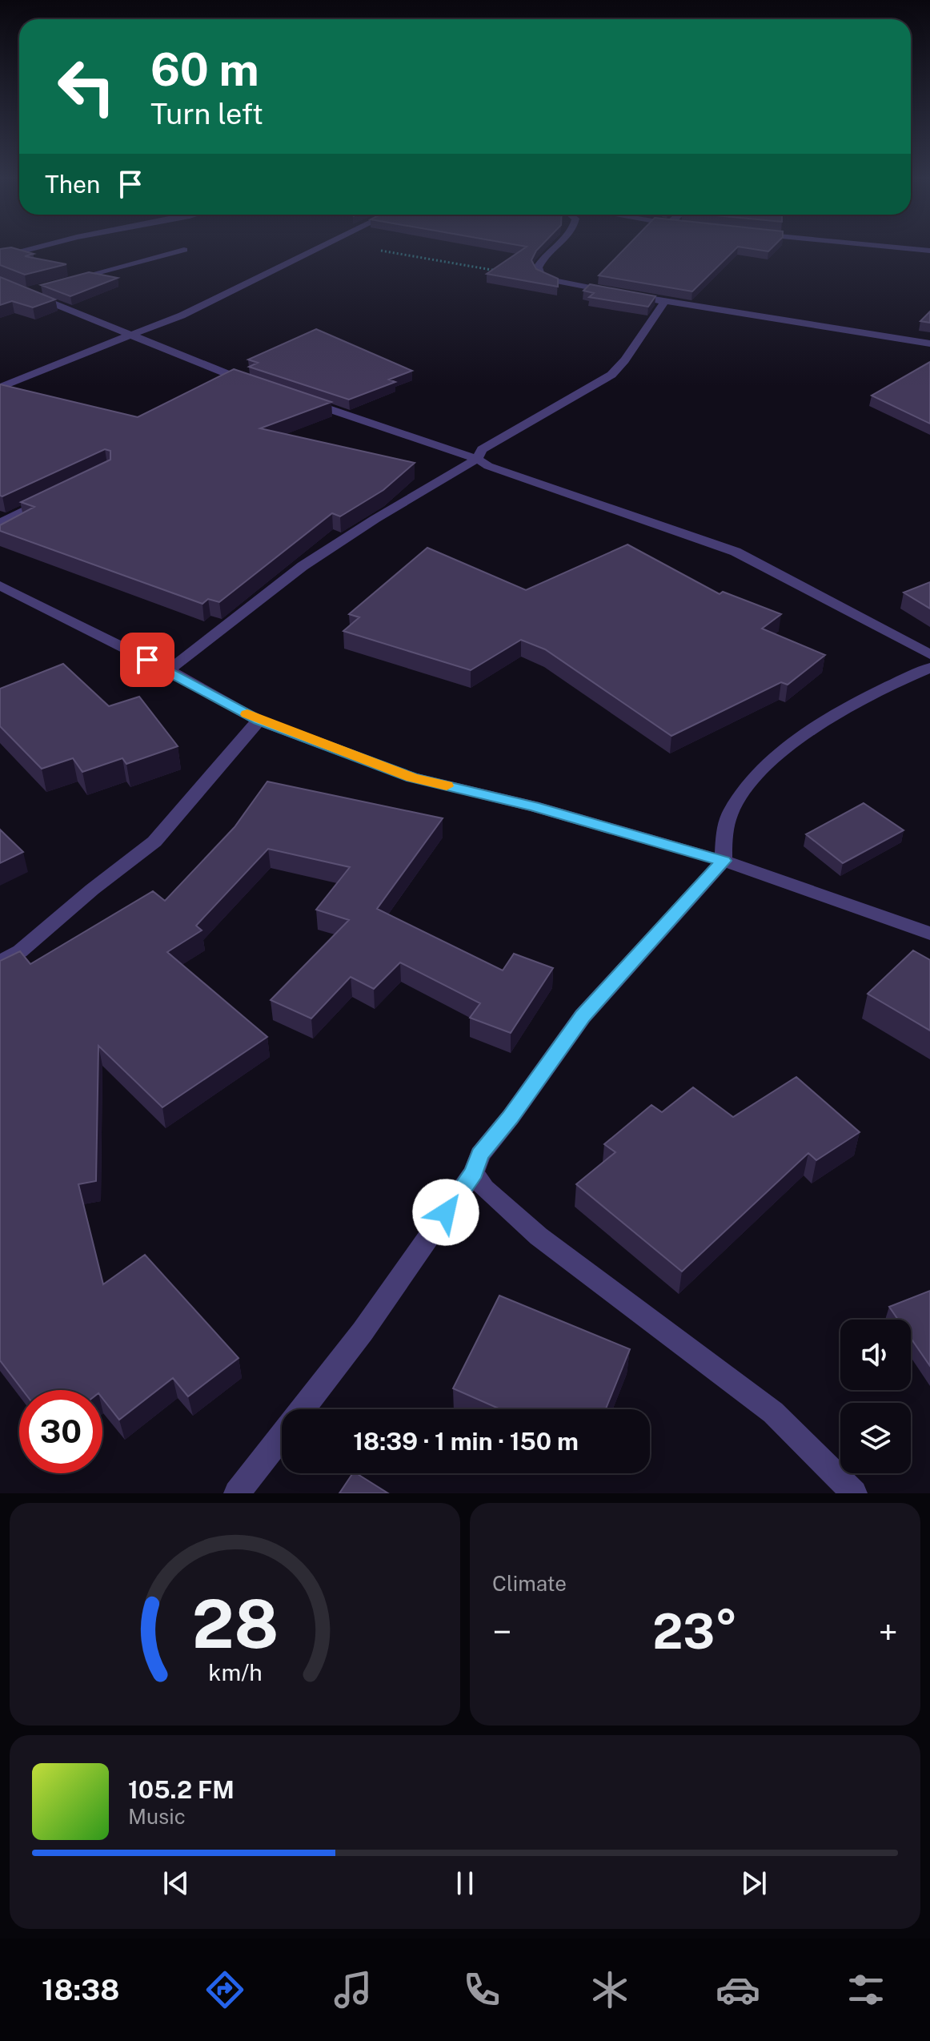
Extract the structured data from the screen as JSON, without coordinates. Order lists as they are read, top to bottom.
{
  "page": {
    "turn": ["60 m", "Turn left"],
    "then": "Then",
    "limit": "30",
    "trip": "18:39 · 1 min · 150 m",
    "tile": "Climate",
    "heat": ["−", "23°", "+"],
    "song": ["105.2 FM", "Music"],
    "tabs": "18:38",
    "gauge": ["28", "km/h"]
  }
}
